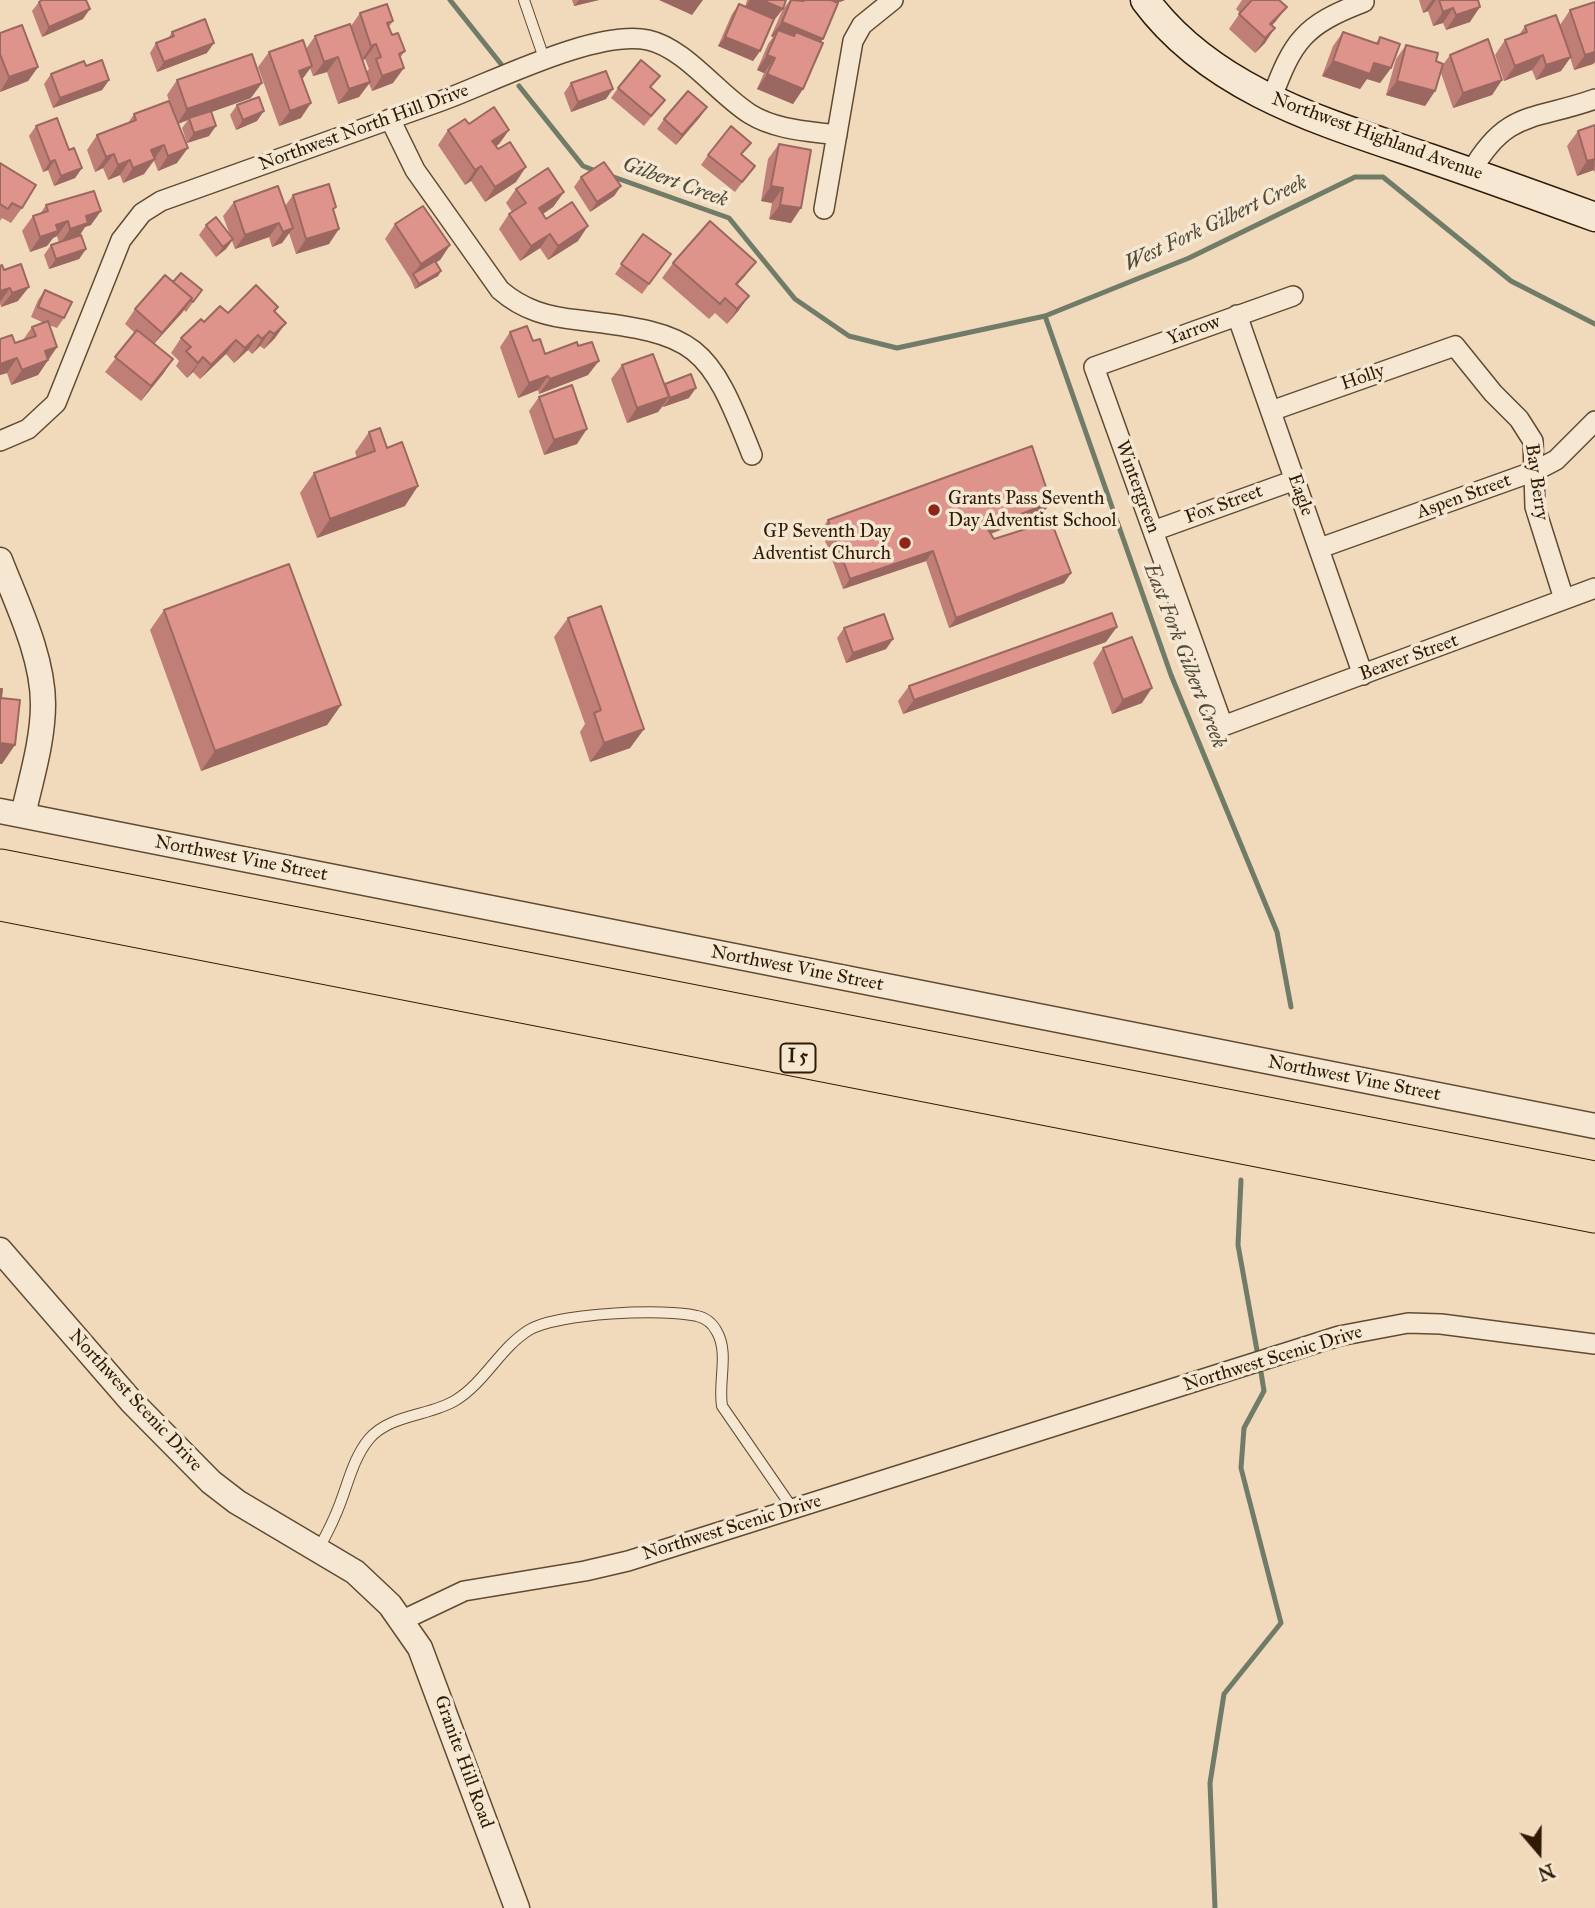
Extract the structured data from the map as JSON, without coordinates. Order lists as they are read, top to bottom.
{
  "streets": {
    "highway": ["I 5"],
    "main road": ["Northwest Highland Avenue"],
    "street": [
      "Northwest North Hill Drive",
      "Yarrow",
      "Holly",
      "Bay Berry",
      "Wintergreen",
      "Eagle",
      "Aspen Street",
      "Fox Street",
      "Beaver Street",
      "Northwest Vine Street",
      "Northwest Scenic Drive",
      "Granite Hill Road"
    ]
  },
  "crossings": [
    ["Yarrow", "Wintergreen"],
    ["Yarrow", "Eagle"],
    ["Holly", "Bay Berry"],
    ["Holly", "Eagle"],
    ["Bay Berry", "Aspen Street"],
    ["Bay Berry", "Beaver Street"],
    ["Wintergreen", "Fox Street"],
    ["Wintergreen", "Beaver Street"],
    ["Eagle", "Aspen Street"],
    ["Eagle", "Fox Street"],
    ["Eagle", "Beaver Street"],
    ["Northwest Scenic Drive", "Granite Hill Road"]
  ],
  "water": ["Gilbert Creek", "West Fork Gilbert Creek", "East Fork Gilbert Creek"],
  "places": ["Grants Pass Seventh Day Adventist School", "GP Seventh Day Adventist Church"],
  "north": "bottom"
}
